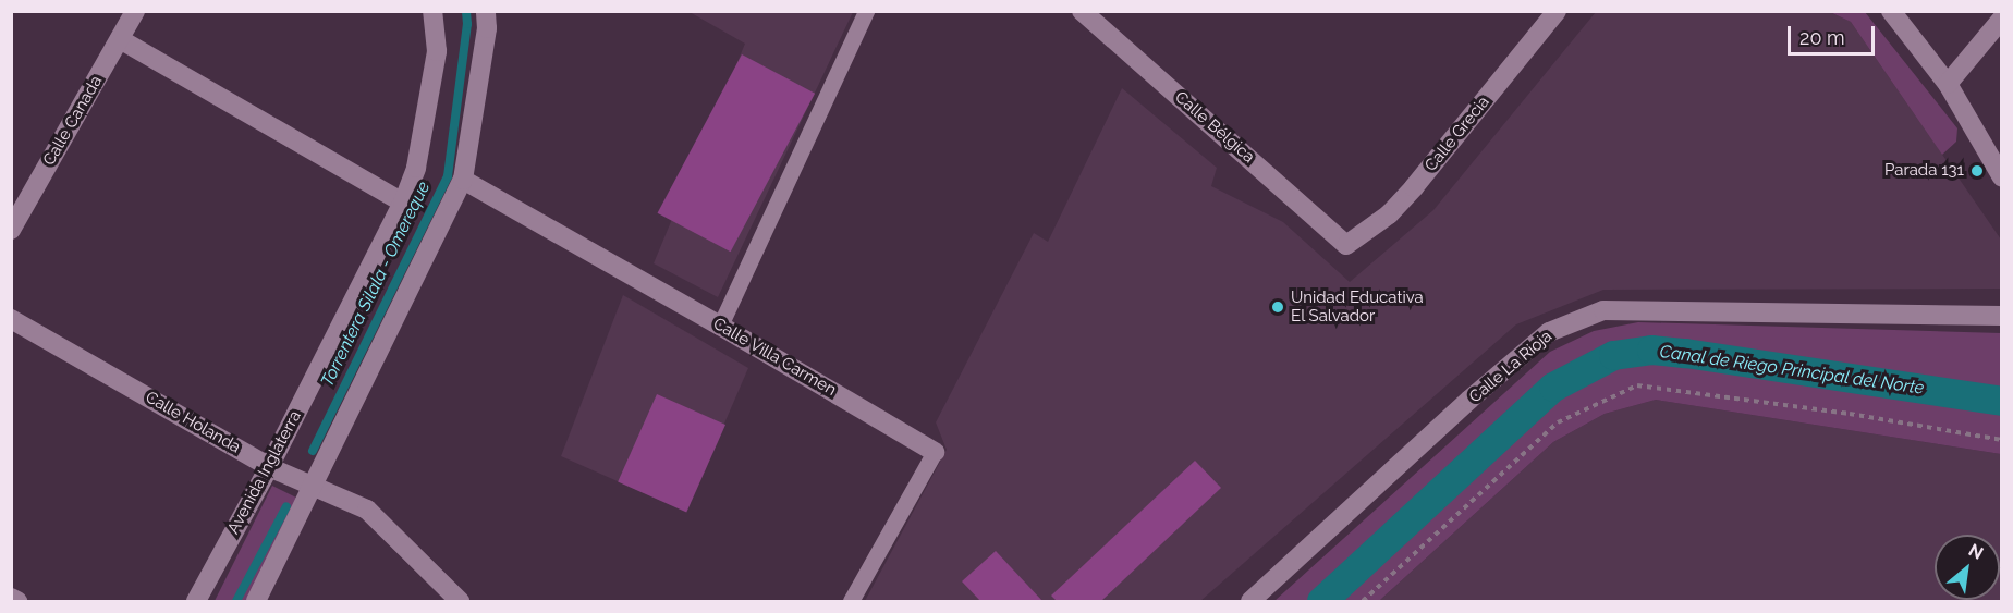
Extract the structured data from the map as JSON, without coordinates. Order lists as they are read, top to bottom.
{
  "streets": {
    "street": [
      "Calle Canada",
      "Calle Bélgica",
      "Calle Grecia",
      "Calle Villa Carmen",
      "Calle La Rioja",
      "Calle Holanda",
      "Avenida Inglaterra"
    ]
  },
  "crossings": [
    ["Calle Bélgica", "Calle Grecia"],
    ["Calle Holanda", "Avenida Inglaterra"]
  ],
  "water": ["Torrentera Silala - Omereque", "Canal de Riego Principal del Norte"],
  "places": ["Parada 131", "Unidad Educativa El Salvador"],
  "scale_bar": "20 m",
  "north": "top right"
}
